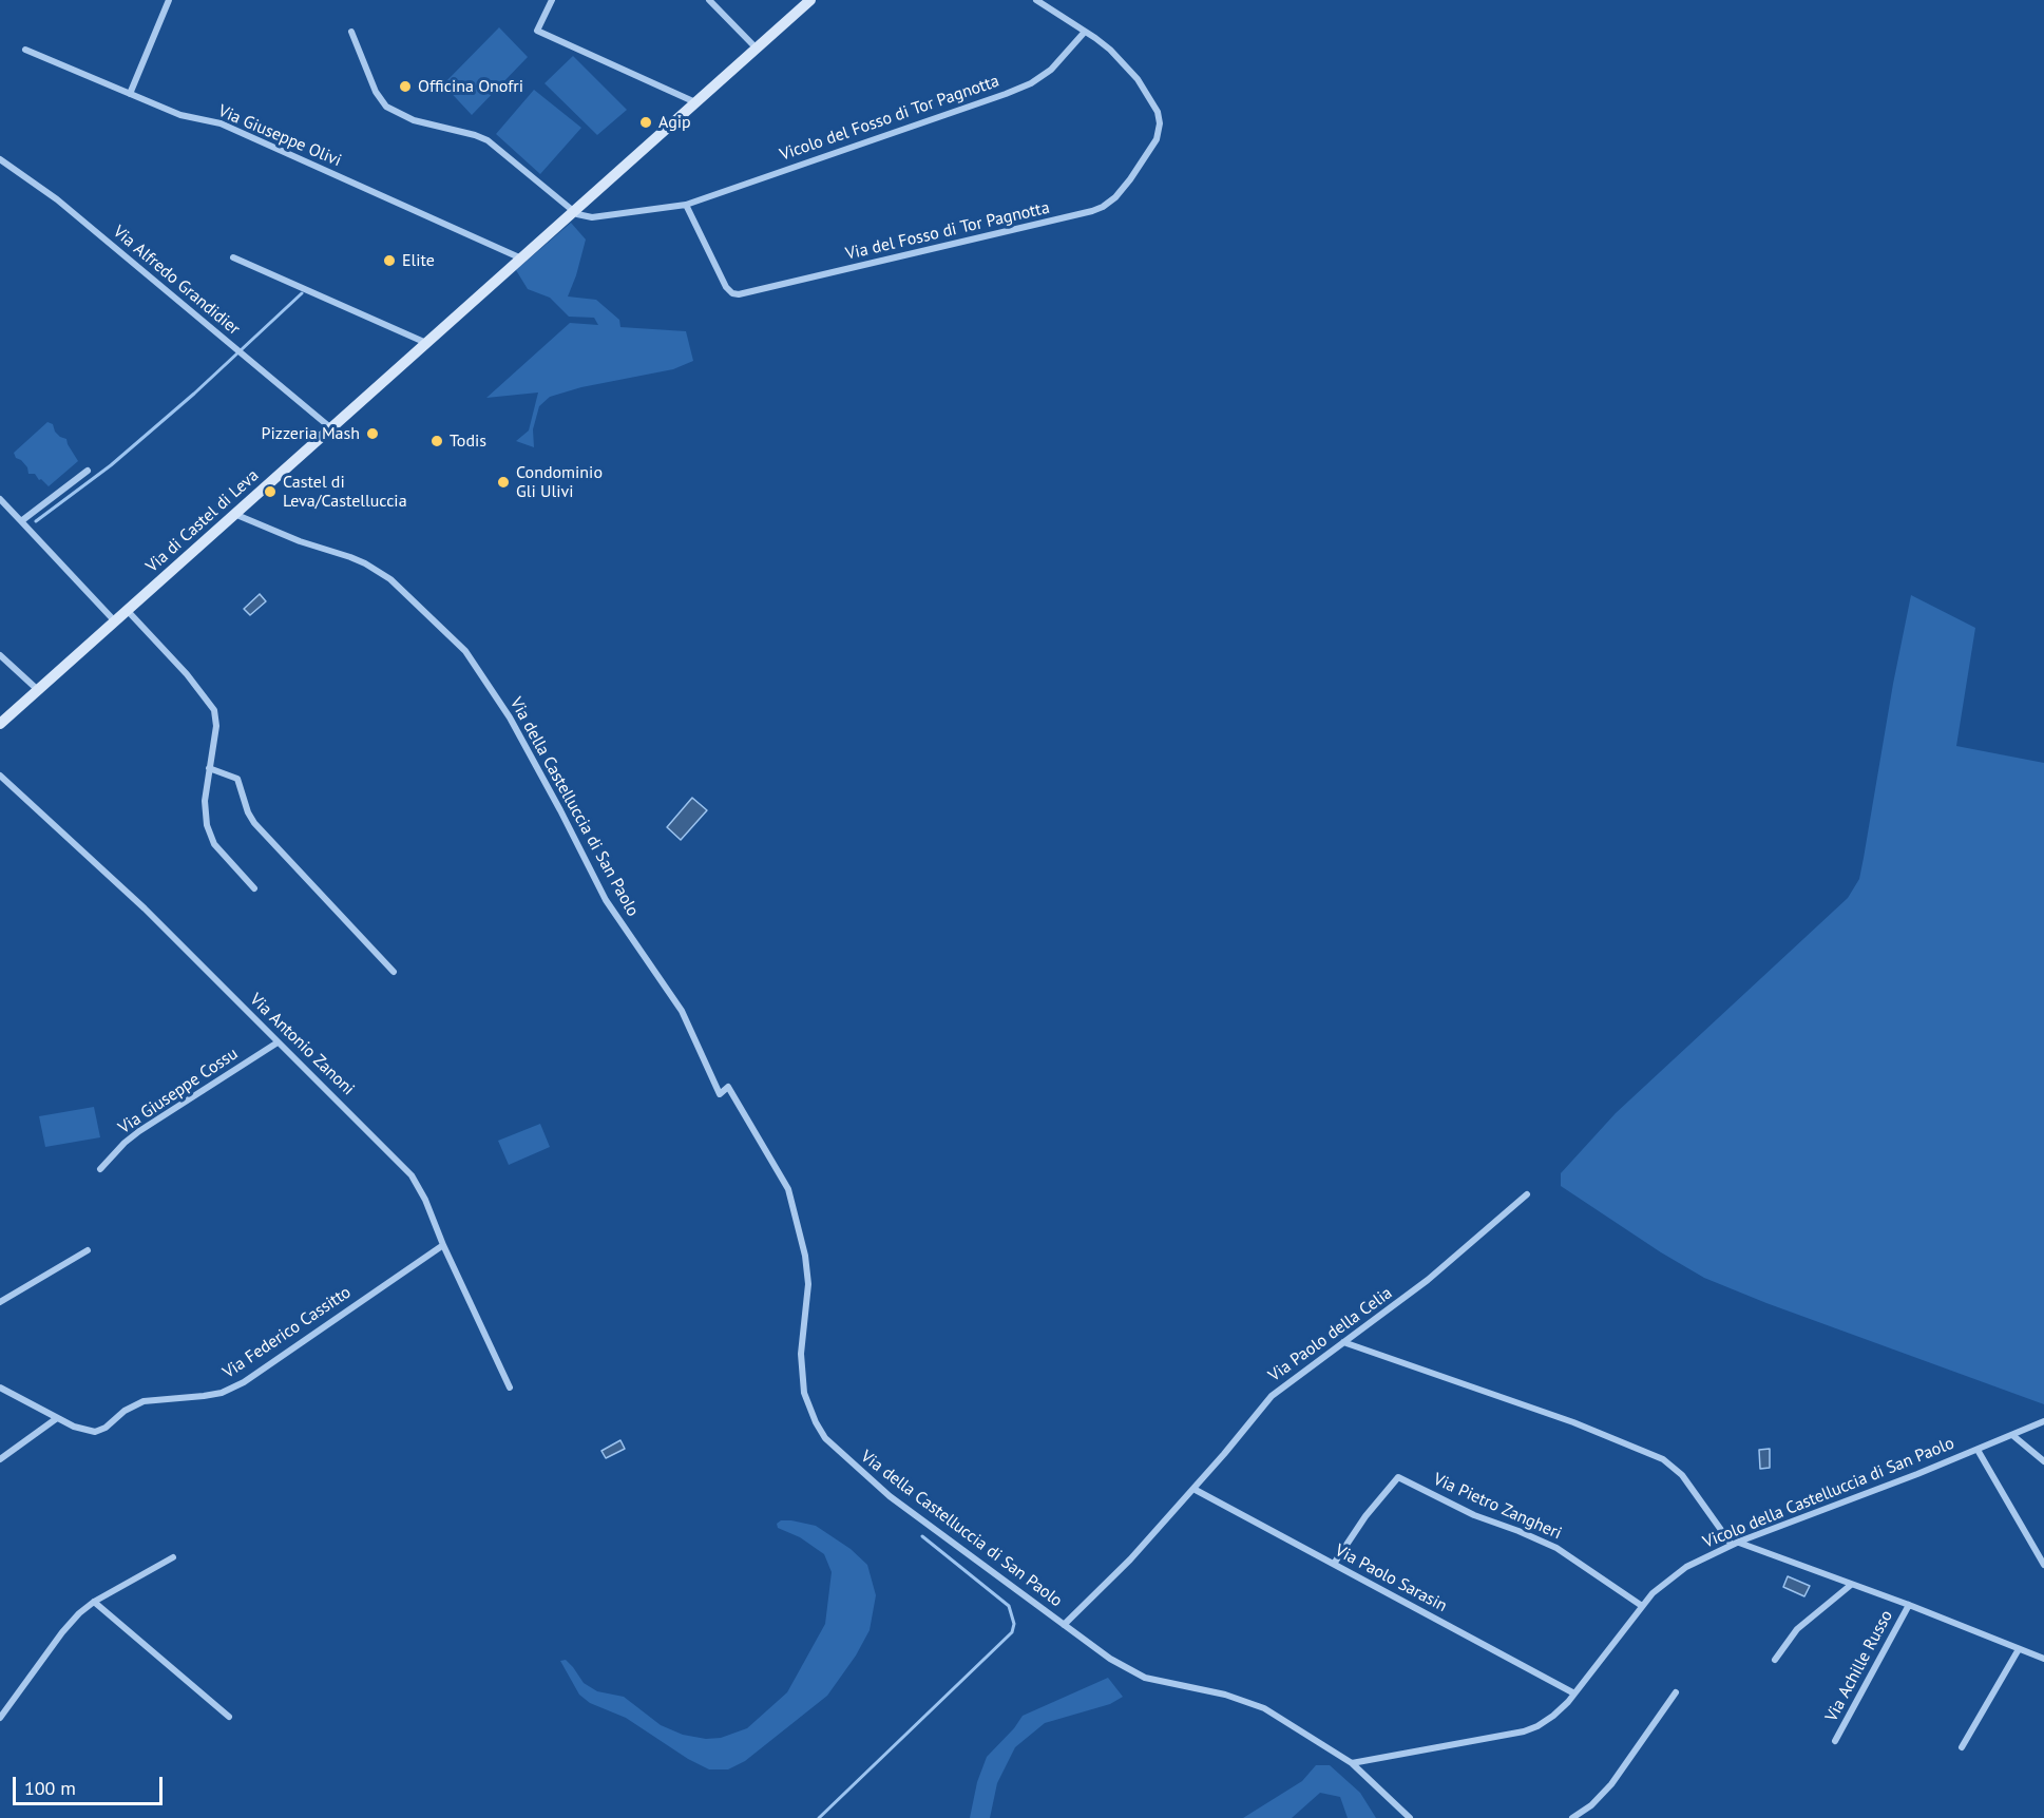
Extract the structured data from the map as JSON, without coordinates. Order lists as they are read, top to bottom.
{
  "streets": {
    "street": [
      "Vicolo del Fosso di Tor Pagnotta",
      "Via Giuseppe Olivi",
      "Via del Fosso di Tor Pagnotta",
      "Via Alfredo Grandidier",
      "Via di Castel di Leva",
      "Via della Castelluccia di San Paolo",
      "Via Antonio Zanoni",
      "Via Giuseppe Cossu",
      "Via Federico Cassitto",
      "Via Paolo della Celia",
      "Vicolo della Castelluccia di San Paolo",
      "Via Pietro Zangheri",
      "Via Paolo Sarasin",
      "Via Achille Russo"
    ]
  },
  "crossings": [
    ["Vicolo del Fosso di Tor Pagnotta", "Via del Fosso di Tor Pagnotta"],
    ["Via Giuseppe Olivi", "Via di Castel di Leva"],
    ["Via Alfredo Grandidier", "Via di Castel di Leva"],
    ["Via di Castel di Leva", "Via della Castelluccia di San Paolo"],
    ["Via della Castelluccia di San Paolo", "Via Paolo della Celia"],
    ["Via della Castelluccia di San Paolo", "Vicolo della Castelluccia di San Paolo"],
    ["Via Antonio Zanoni", "Via Giuseppe Cossu"],
    ["Via Antonio Zanoni", "Via Federico Cassitto"],
    ["Via Paolo della Celia", "Via Paolo Sarasin"],
    ["Vicolo della Castelluccia di San Paolo", "Via Pietro Zangheri"],
    ["Vicolo della Castelluccia di San Paolo", "Via Paolo Sarasin"],
    ["Vicolo della Castelluccia di San Paolo", "Via Achille Russo"],
    ["Via Pietro Zangheri", "Via Paolo Sarasin"]
  ],
  "places": [
    "Officina Onofri",
    "Agip",
    "Elite",
    "Pizzeria Mash",
    "Todis",
    "Condominio Gli Ulivi",
    "Castel di Leva/Castelluccia"
  ],
  "scale_bar": "100 m"
}
